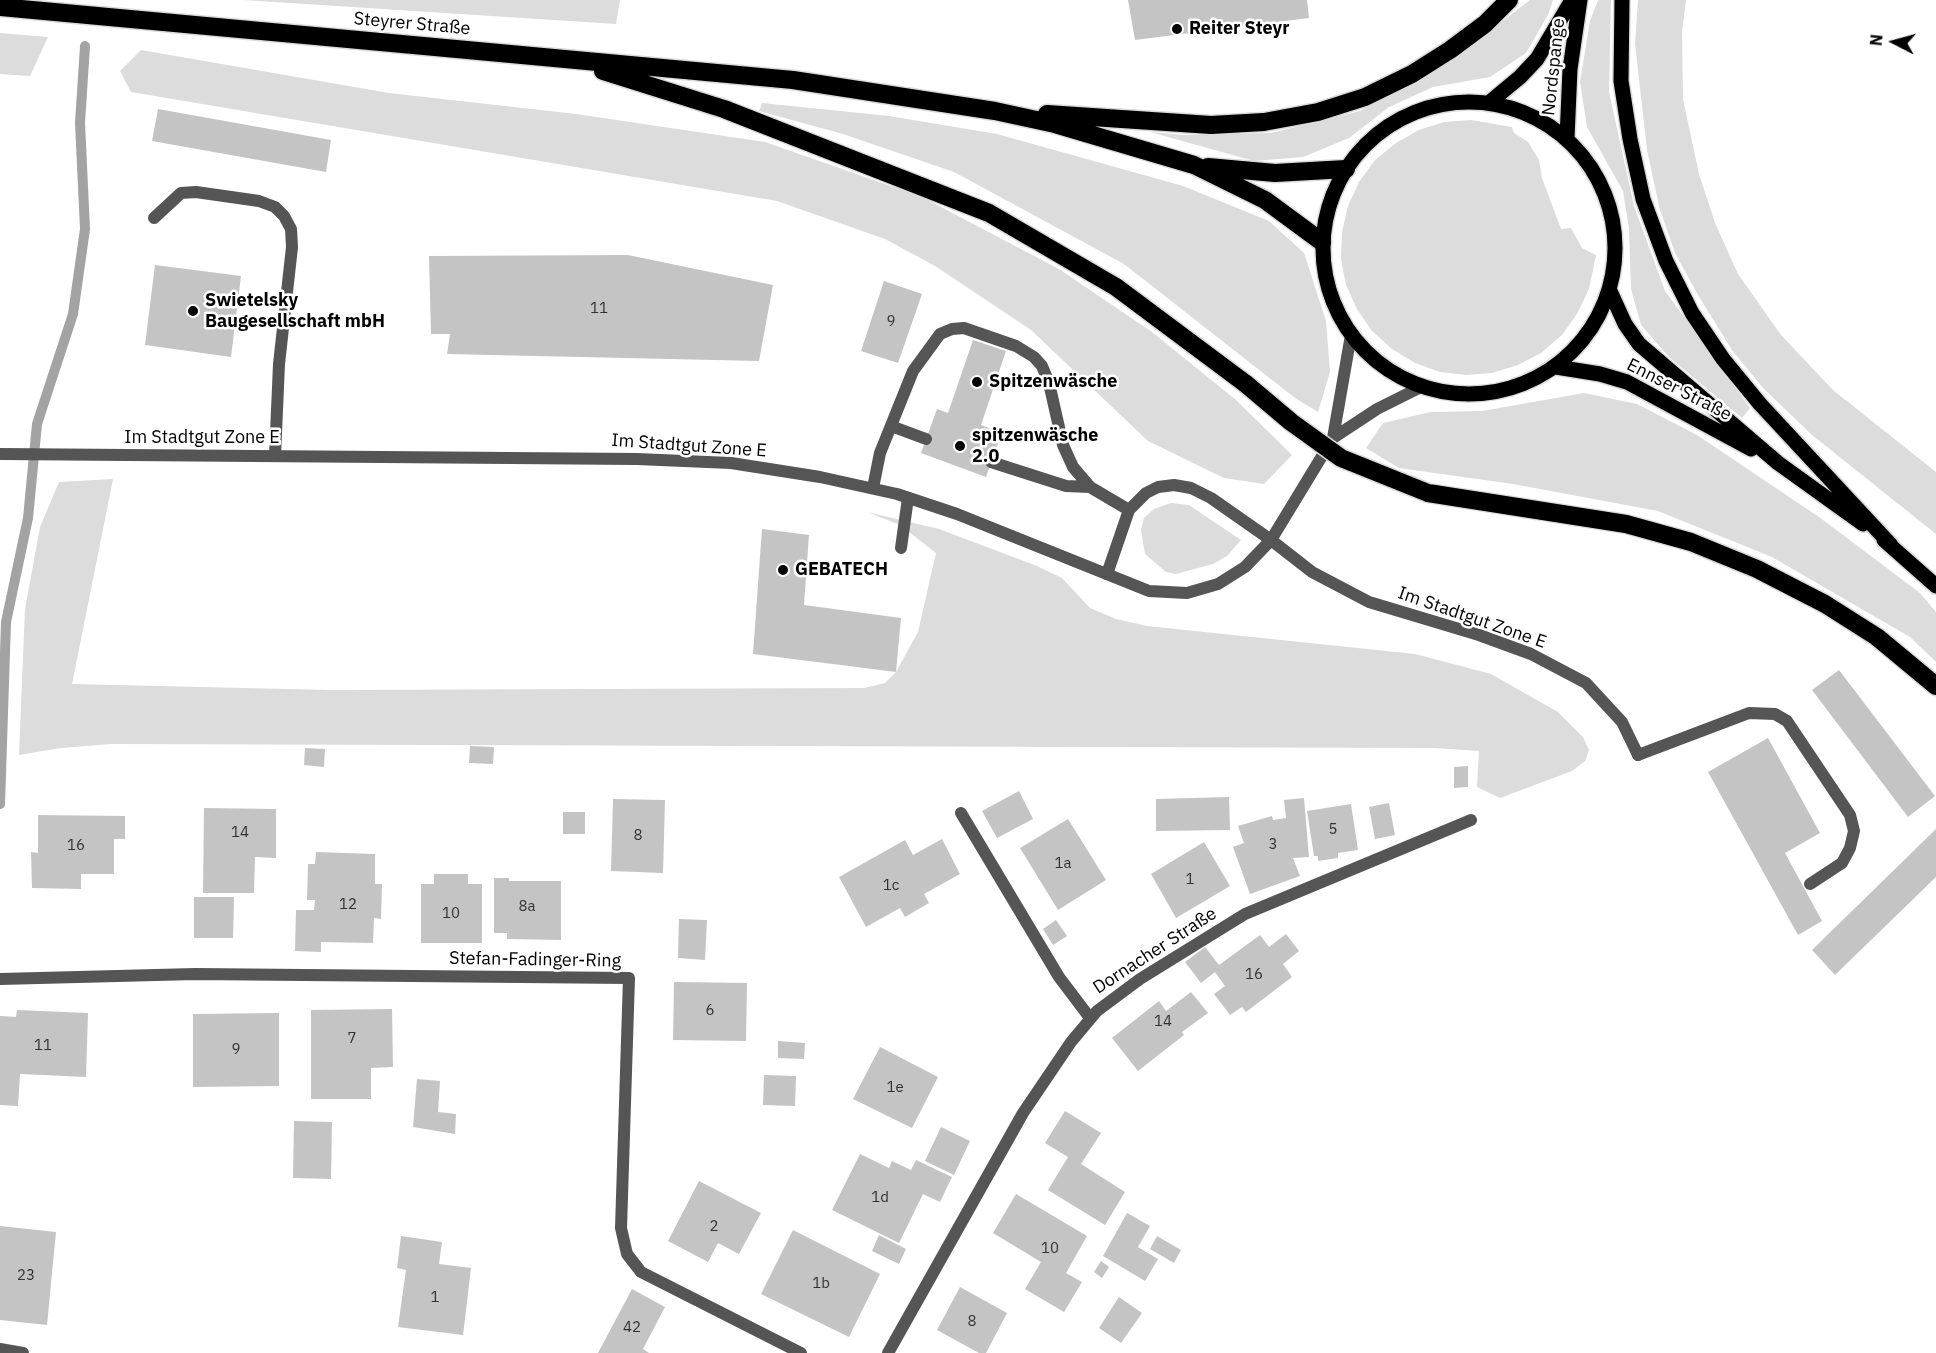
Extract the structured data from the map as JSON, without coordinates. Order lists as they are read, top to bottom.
{
  "streets": {
    "highway": ["Steyrer Straße"],
    "main road": ["Nordspange", "Ennser Straße"],
    "street": ["Im Stadtgut Zone E", "Dornacher Straße", "Stefan-Fadinger-Ring"]
  },
  "places": [
    "Reiter Steyr",
    "Swietelsky Baugesellschaft mbH",
    "Spitzenwäsche",
    "spitzenwäsche 2.0",
    "GEBATECH"
  ],
  "house_numbers": [
    "11",
    "9",
    "5",
    "14",
    "8",
    "3",
    "16",
    "1a",
    "1",
    "1c",
    "12",
    "8a",
    "10",
    "16",
    "6",
    "14",
    "7",
    "11",
    "9",
    "1e",
    "1d",
    "2",
    "10",
    "23",
    "1b",
    "1",
    "8",
    "42"
  ],
  "north": "left"
}
